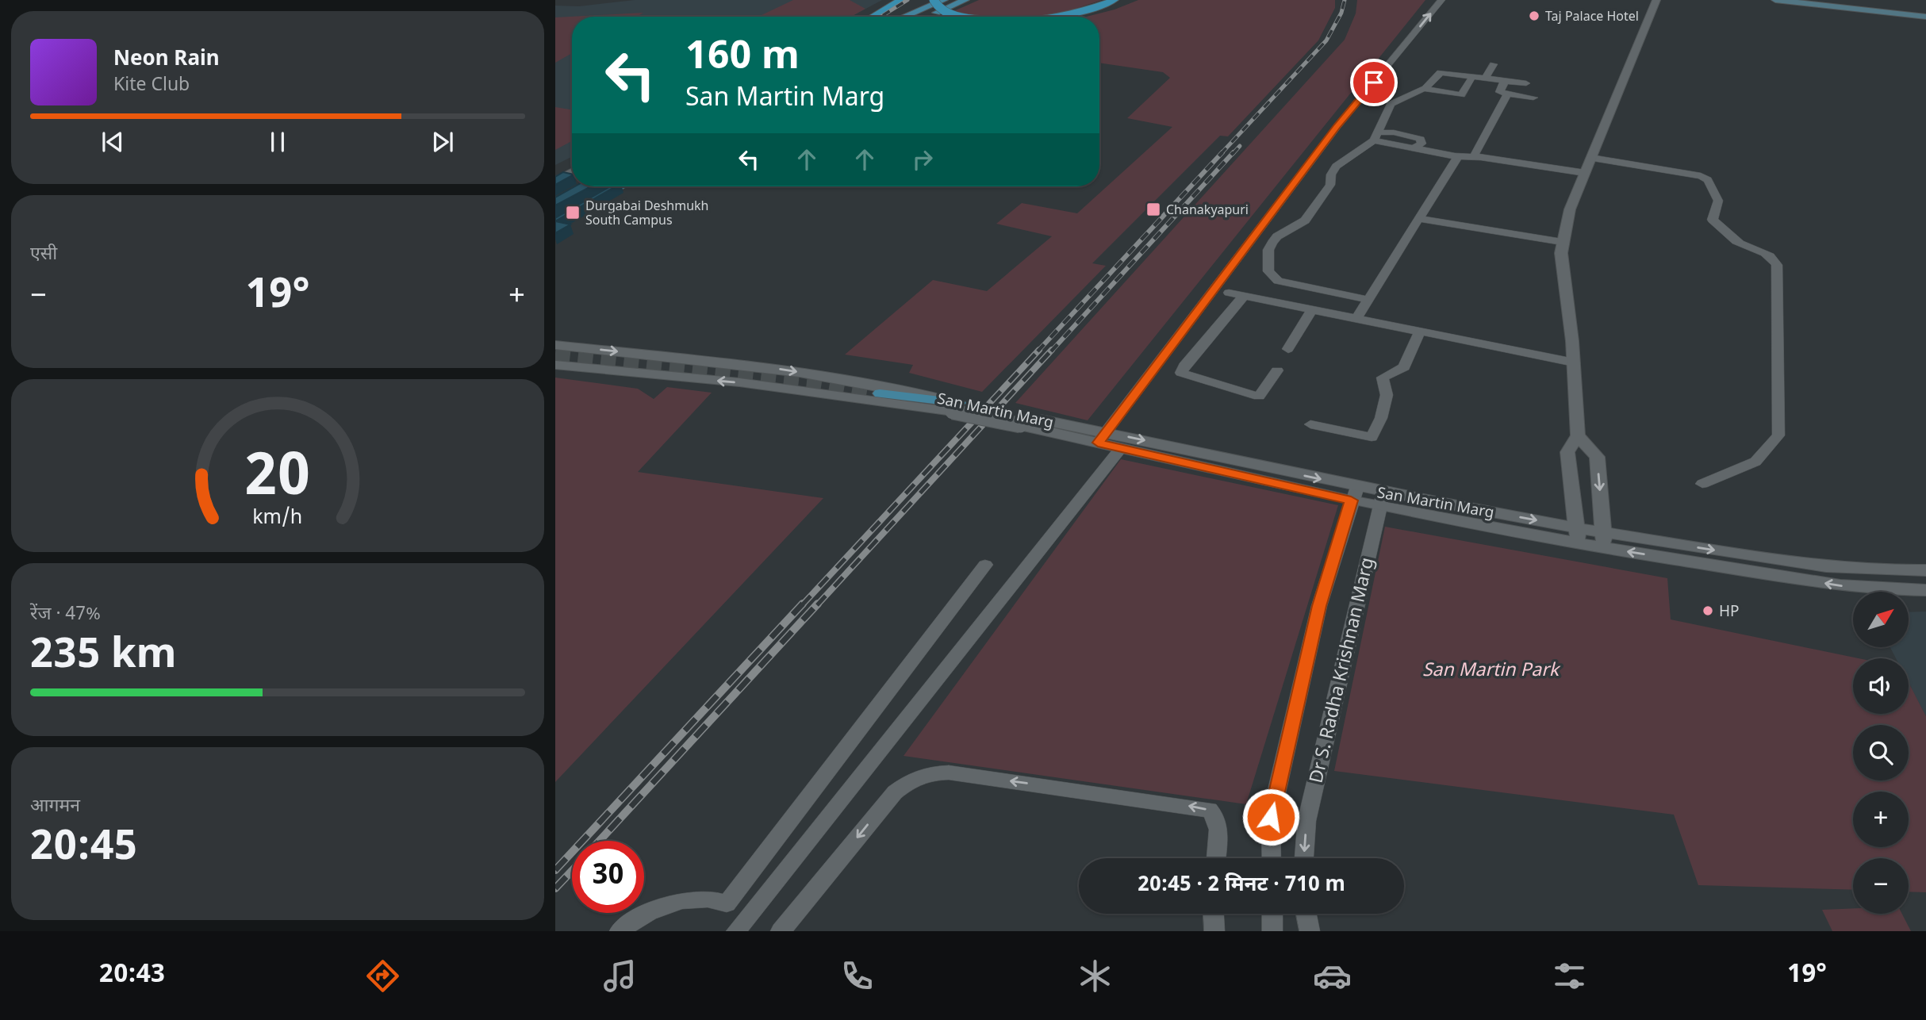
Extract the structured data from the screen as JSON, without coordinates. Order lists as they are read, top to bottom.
{
  "streets": {
    "street": ["San Martin Marg", "Dr S. Radha Krishnan Marg"]
  },
  "crossings": [
    ["San Martin Marg", "Dr S. Radha Krishnan Marg"]
  ],
  "parks": ["San Martin Park"],
  "places": {
    "other": ["Taj Palace Hotel", "HP"],
    "transit": ["Chanakyapuri", "Durgabai Deshmukh South Campus"]
  },
  "north": "top right",
  "page": {
    "turn": ["160 m", "San Martin Marg"],
    "song": ["Neon Rain", "Kite Club"],
    "tile": [
      "एसी",
      ["रेंज · 47%", "235 km"],
      ["आगमन", "20:45"]
    ],
    "heat": ["−", "19°", "+"],
    "map_buttons": ["+", "−"],
    "limit": "30",
    "trip": "20:45 · 2 मिनट · 710 m",
    "tabs": ["20:43", "19°"],
    "gauge": ["20", "km/h"]
  }
}
